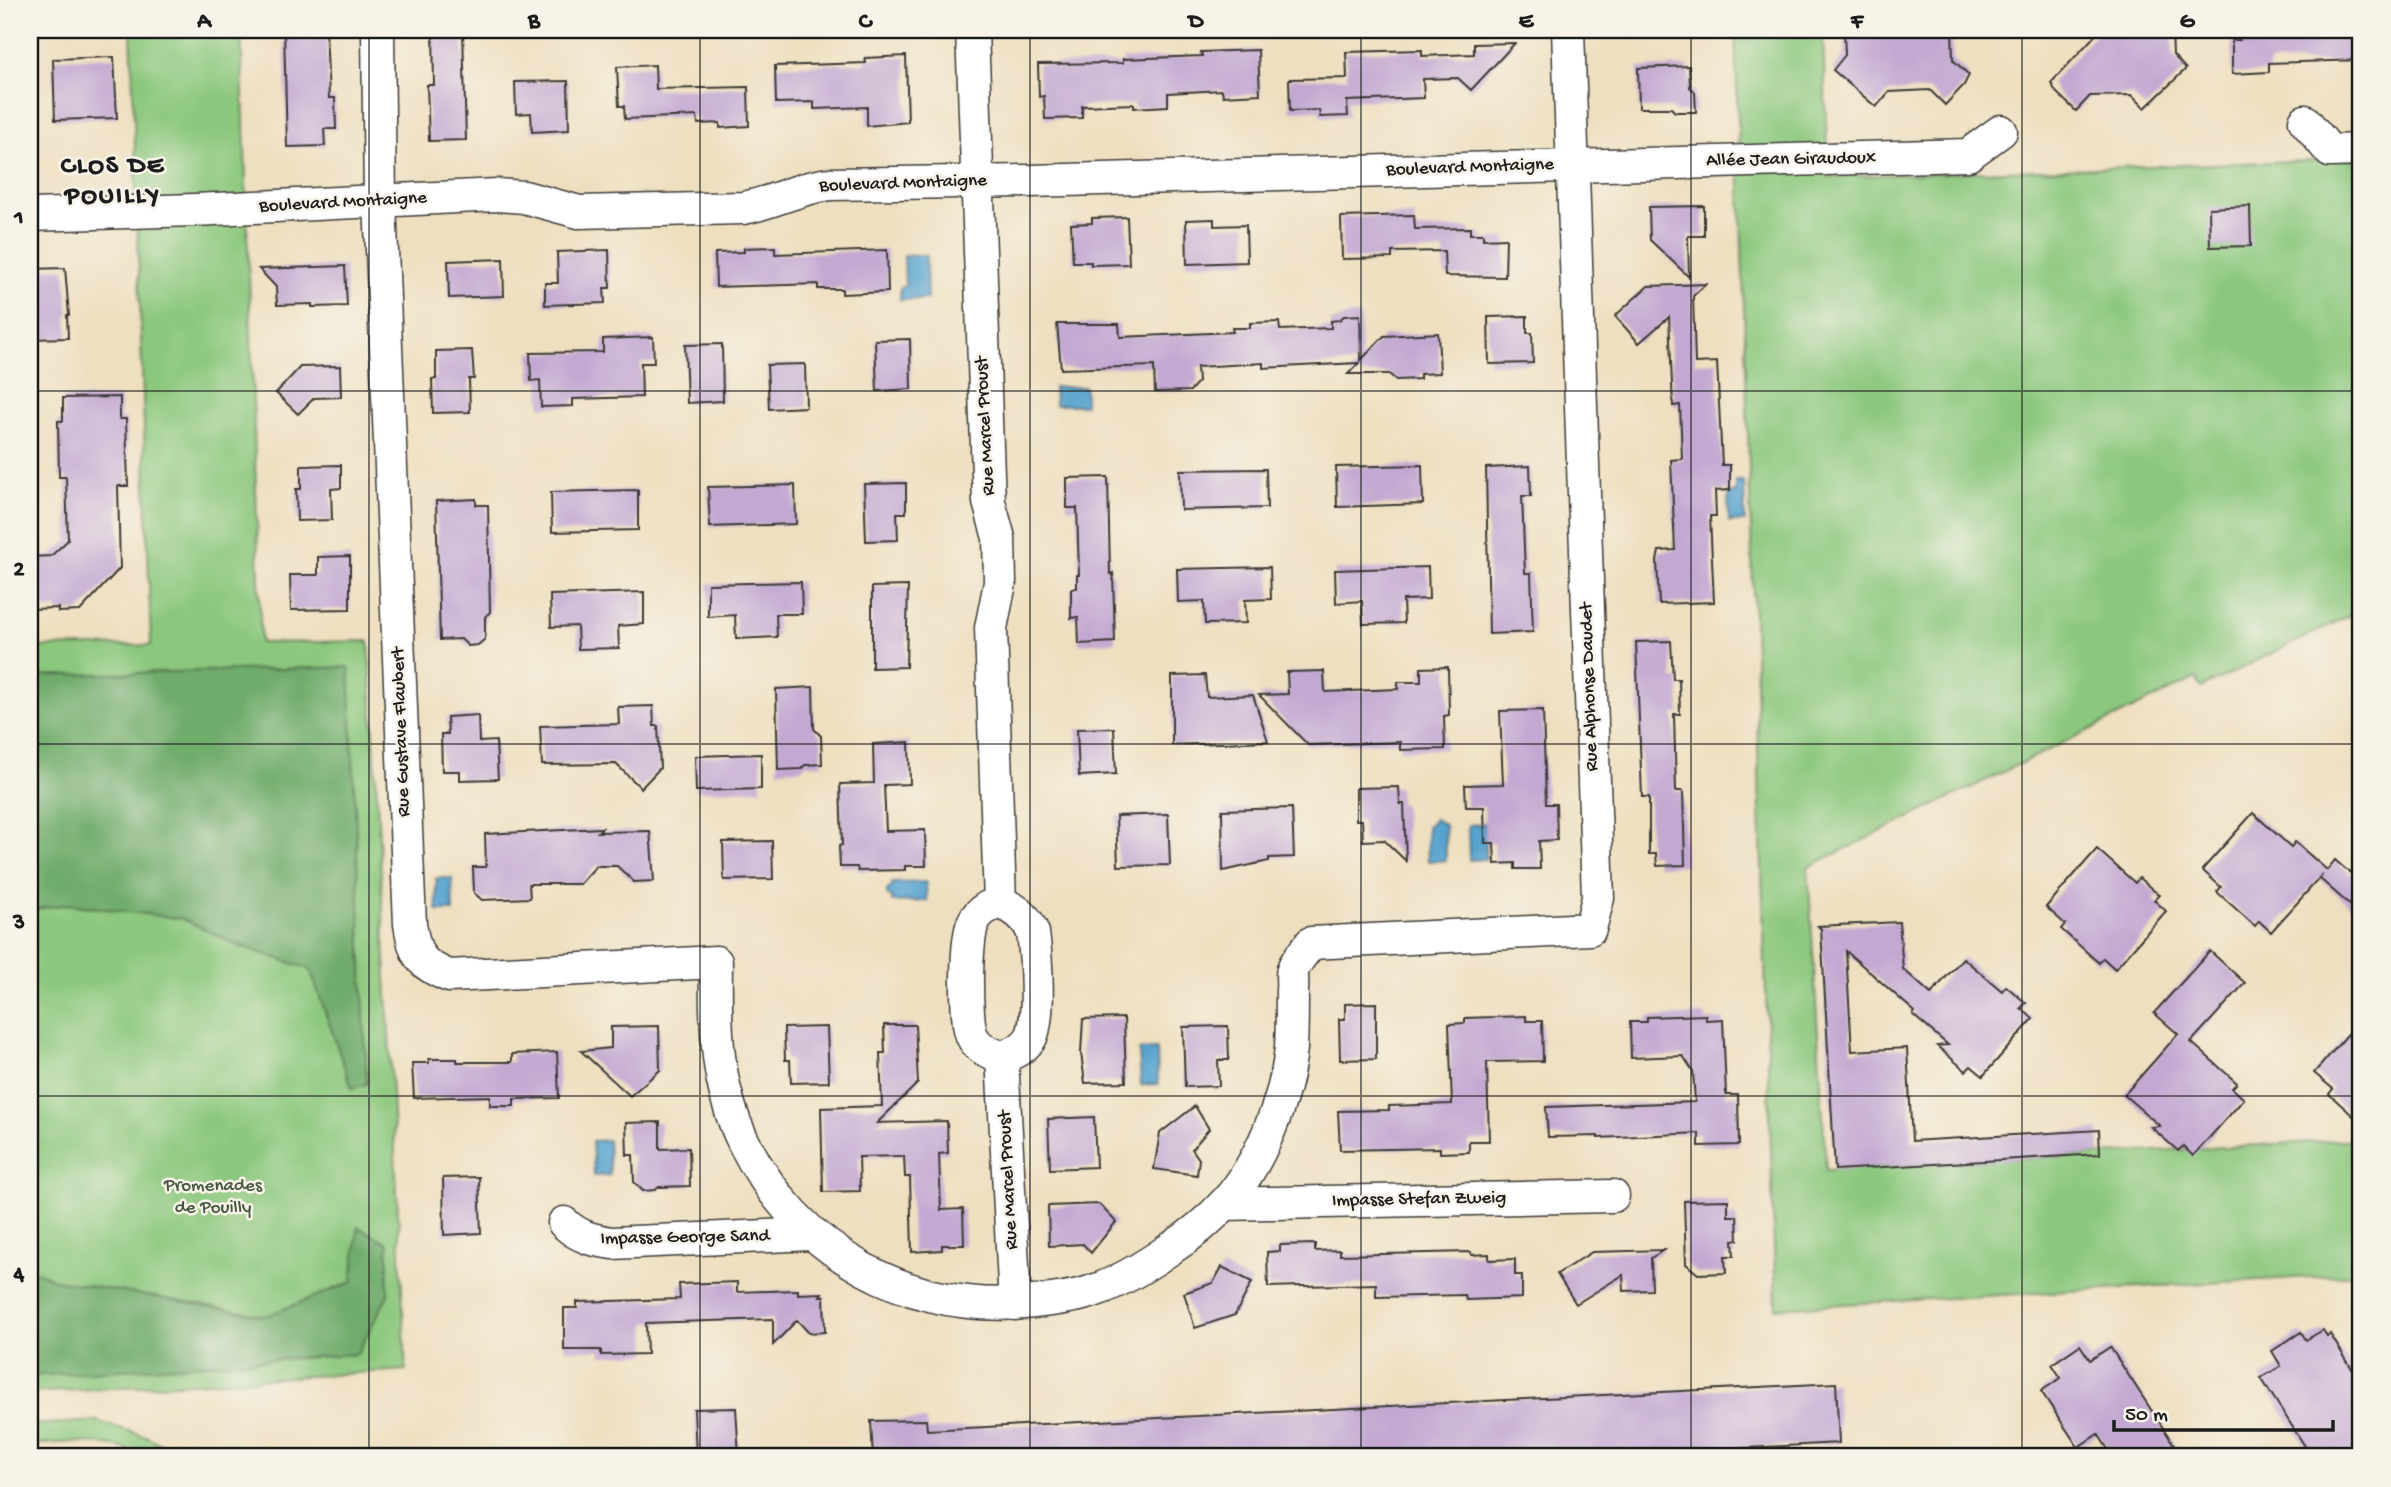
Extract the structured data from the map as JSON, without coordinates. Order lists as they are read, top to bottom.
{
  "streets": {
    "street": [
      "Allée Jean Giraudoux",
      "Boulevard Montaigne",
      "Rue Marcel Proust",
      "Rue Alphonse Daudet",
      "Rue Gustave Flaubert",
      "Impasse Stefan Zweig",
      "Impasse George Sand"
    ]
  },
  "crossings": [
    ["Allée Jean Giraudoux", "Boulevard Montaigne"],
    ["Allée Jean Giraudoux", "Rue Alphonse Daudet"],
    ["Boulevard Montaigne", "Rue Marcel Proust"],
    ["Boulevard Montaigne", "Rue Alphonse Daudet"],
    ["Boulevard Montaigne", "Rue Gustave Flaubert"],
    ["Rue Alphonse Daudet", "Impasse Stefan Zweig"],
    ["Rue Gustave Flaubert", "Impasse George Sand"]
  ],
  "districts": ["CLOS DE POUILLY"],
  "parks": ["Promenades de Pouilly"],
  "scale_bar": "50 m",
  "grid": {
    "columns": [
      "A",
      "B",
      "C",
      "D",
      "E",
      "F",
      "G"
    ],
    "rows": [
      "1",
      "2",
      "3",
      "4"
    ]
  }
}
